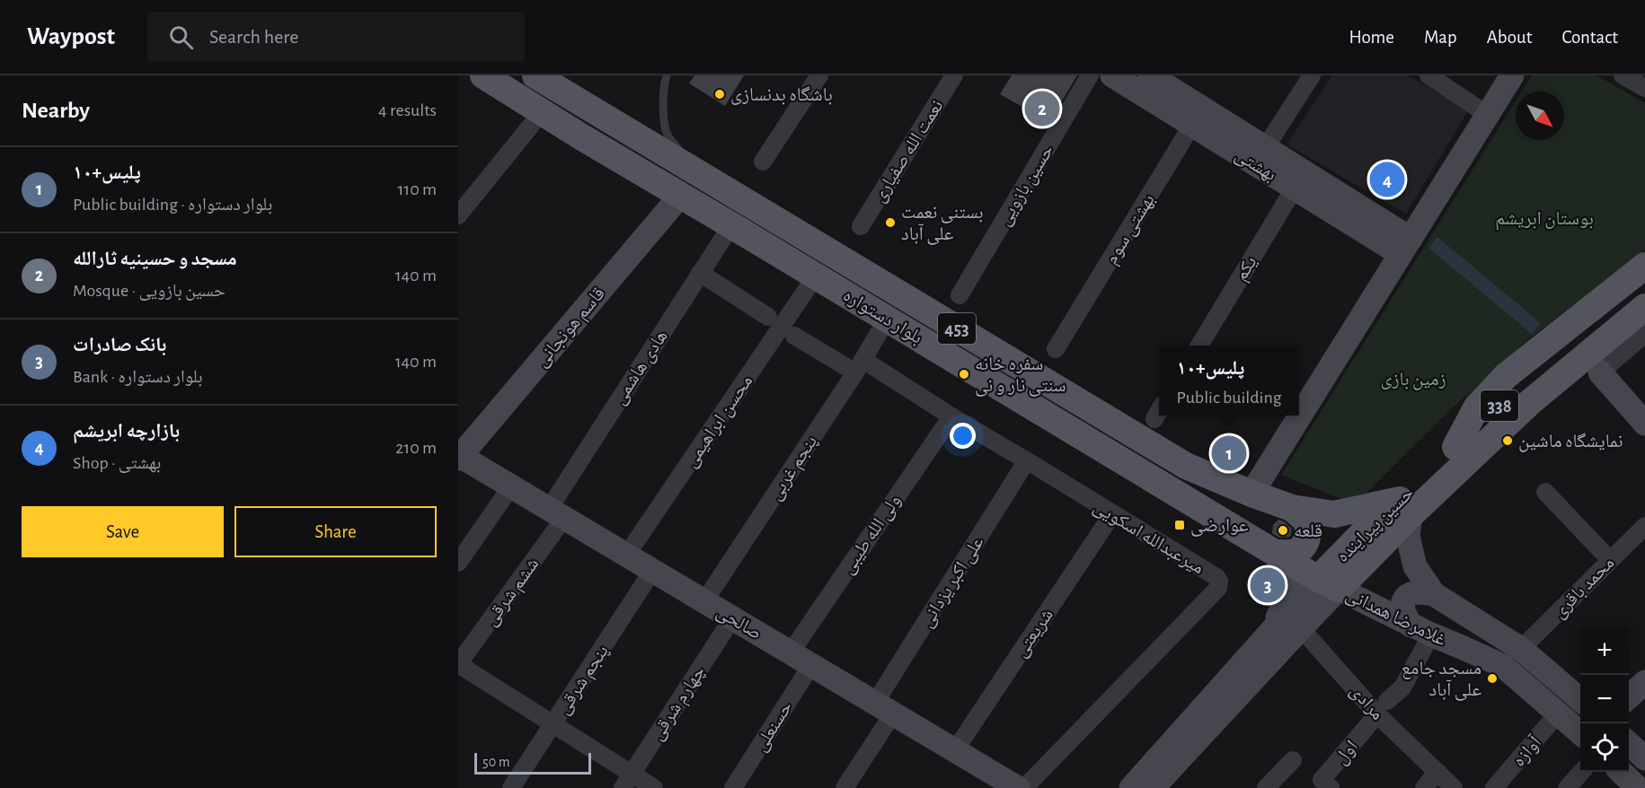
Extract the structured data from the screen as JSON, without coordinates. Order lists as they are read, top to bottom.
{
  "streets": {
    "main road": [
      "بلوار دستواره",
      "453",
      "338",
      "حسین پیراینده"
    ],
    "street": [
      "نعمت الله صفیاری",
      "بهشتی",
      "حسین بازویی",
      "بهشتی سوم",
      "یکم",
      "قاسم هونجانی",
      "هادی هاشمی",
      "محسن ابراهیمی",
      "پنجم غربی",
      "ولی الله طیبی",
      "میرعبدالله اسکویی",
      "علی اکبر یزدانی",
      "محمد باقری",
      "ششم شرقی",
      "غلامرضا همدانی",
      "صالحی",
      "شریعتی",
      "پنجم شرقی",
      "مرادی",
      "چهارم شرقی",
      "حسنعلی",
      "آوازه",
      "اول"
    ]
  },
  "crossings": [
    ["بهشتی", "بهشتی سوم"],
    ["بهشتی", "یکم"],
    ["بلوار دستواره", "قاسم هونجانی"],
    ["بلوار دستواره", "هادی هاشمی"],
    ["بلوار دستواره", "حسین پیراینده"],
    ["بلوار دستواره", "غلامرضا همدانی"],
    ["قاسم هونجانی", "صالحی"],
    ["هادی هاشمی", "ششم شرقی"],
    ["هادی هاشمی", "صالحی"],
    ["محسن ابراهیمی", "صالحی"],
    ["پنجم غربی", "میرعبدالله اسکویی"],
    ["پنجم غربی", "صالحی"],
    ["حسین پیراینده", "غلامرضا همدانی"],
    ["حسین پیراینده", "مرادی"],
    ["ولی الله طیبی", "میرعبدالله اسکویی"],
    ["ولی الله طیبی", "صالحی"],
    ["میرعبدالله اسکویی", "علی اکبر یزدانی"],
    ["میرعبدالله اسکویی", "شریعتی"],
    ["علی اکبر یزدانی", "صالحی"],
    ["محمد باقری", "غلامرضا همدانی"],
    ["ششم شرقی", "صالحی"],
    ["غلامرضا همدانی", "آوازه"],
    ["صالحی", "شریعتی"],
    ["صالحی", "پنجم شرقی"],
    ["صالحی", "چهارم شرقی"],
    ["صالحی", "حسنعلی"],
    ["مرادی", "اول"]
  ],
  "parks": ["بوستان ابریشم", "زمین بازی"],
  "places": {
    "other": [
      "باشگاه بدنسازی",
      "بستنی نعمت علی آباد",
      "سفره خانه سنتی نار و نی",
      "نمایشگاه ماشین",
      "قلعه",
      "مسجد جامع علی آباد"
    ],
    "transit": ["عوارضی"]
  },
  "scale_bar": "50 m",
  "north": "bottom right",
  "page": {
    "header": "Waypost",
    "search": "Search here",
    "nav": [
      "Home",
      "Map",
      "About",
      "Contact"
    ],
    "heading": ["Nearby", "4 results"],
    "pins": [
      "2",
      "4",
      "1",
      "3"
    ],
    "list": [
      {
        "mark": "1",
        "name": "پلیس+۱۰",
        "note": "Public building · بلوار دستواره",
        "value": "110 m"
      },
      {
        "mark": "2",
        "name": "مسجد و حسینیه ثارالله",
        "note": "Mosque · حسین بازویی",
        "value": "140 m"
      },
      {
        "mark": "3",
        "name": "بانک صادرات",
        "note": "Bank · بلوار دستواره",
        "value": "140 m"
      },
      {
        "mark": "4",
        "name": "بازارچه ابریشم",
        "note": "Shop · بهشتی",
        "value": "210 m"
      }
    ],
    "popup": ["پلیس+۱۰", "Public building"],
    "buttons": ["Save", "Share"],
    "map_buttons": ["+", "−"],
    "scale": "50 m"
  }
}
